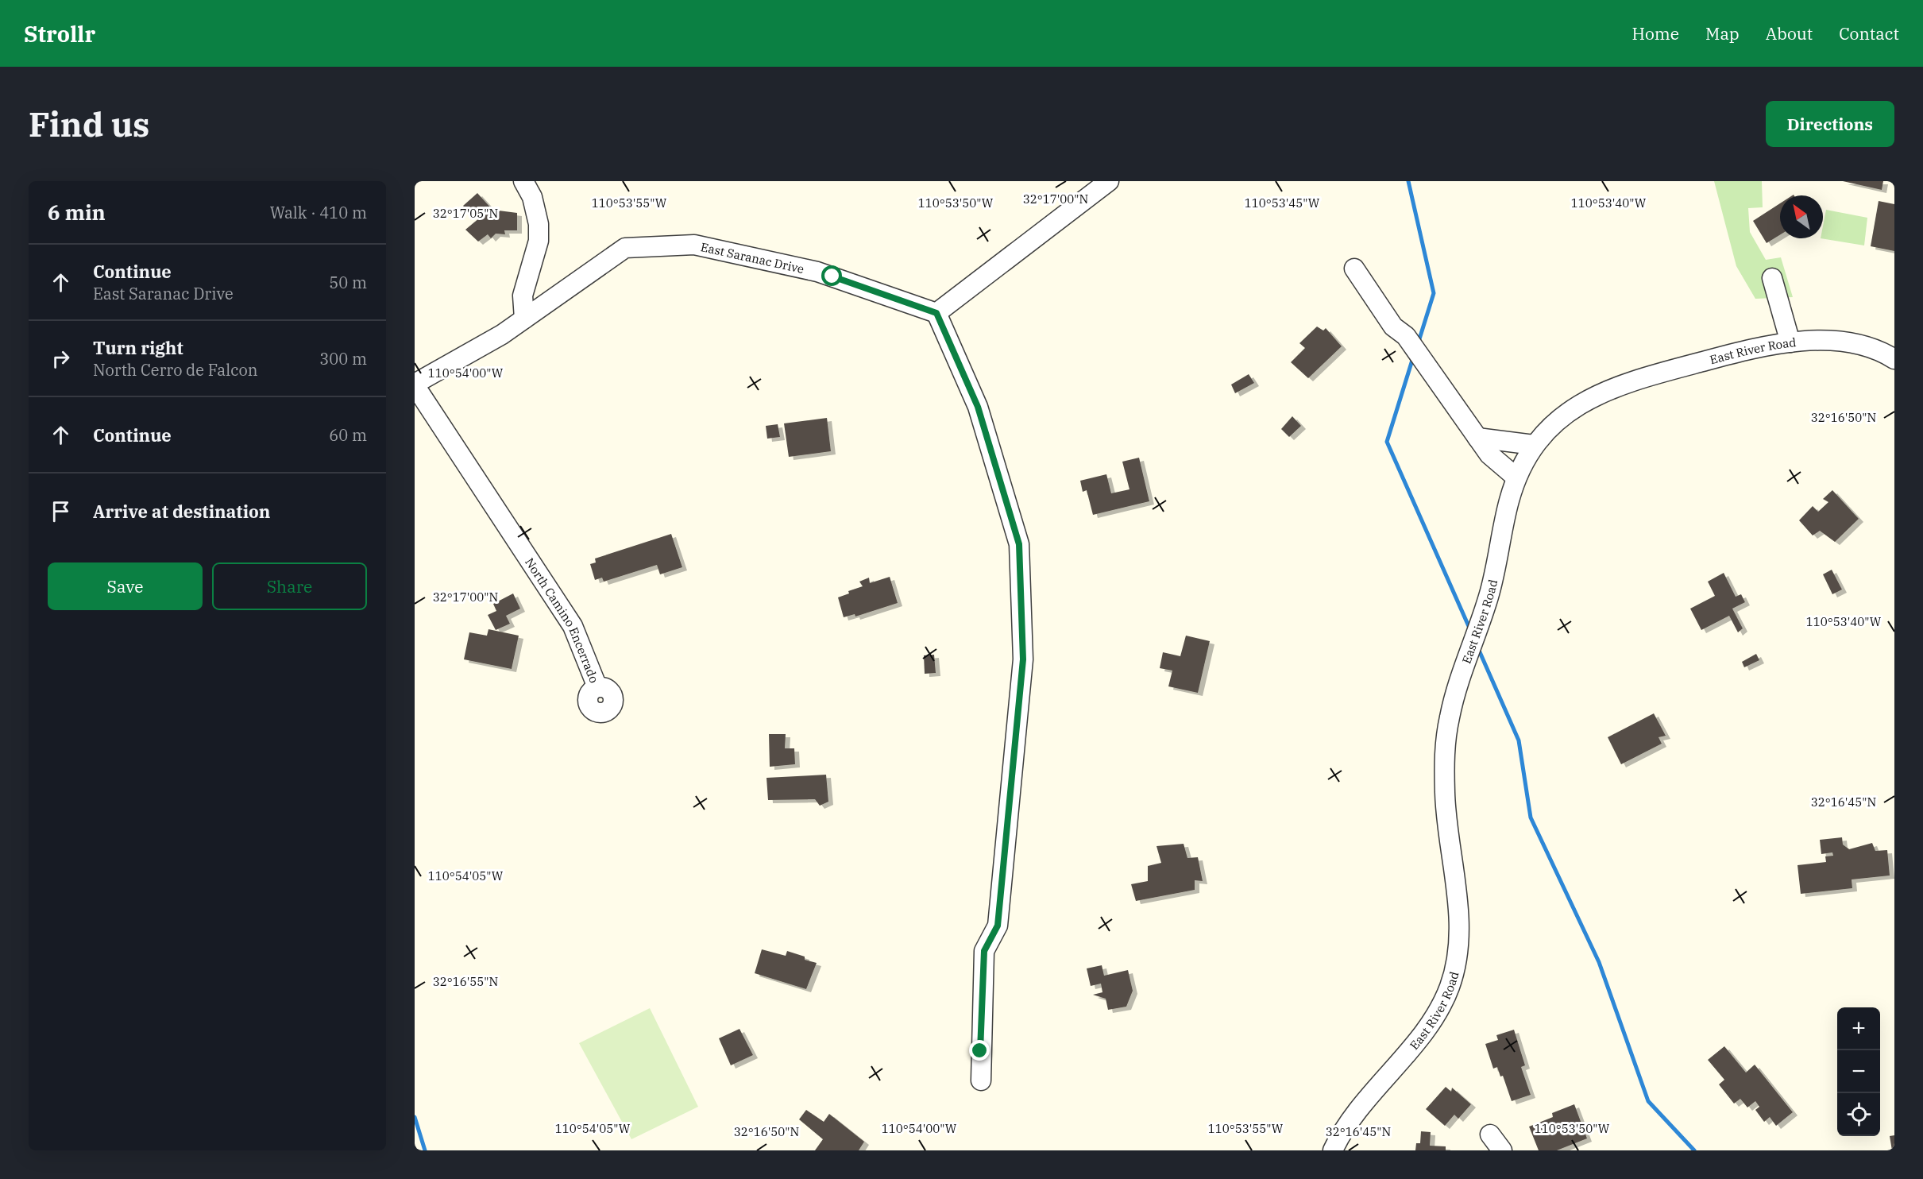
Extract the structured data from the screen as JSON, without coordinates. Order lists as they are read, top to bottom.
{
  "streets": {
    "street": ["East Saranac Drive", "East River Road", "North Camino Encerrado"]
  },
  "crossings": [
    ["East Saranac Drive", "North Camino Encerrado"]
  ],
  "north": "top left",
  "page": {
    "header": "Strollr",
    "nav": [
      "Home",
      "Map",
      "About",
      "Contact"
    ],
    "buttons": [
      "Directions",
      ["Save", "Share"]
    ],
    "title": "Find us",
    "heading": ["6 min", "Walk · 410 m"],
    "list": [
      ["Continue", "East Saranac Drive", "50 m"],
      ["Turn right", "North Cerro de Falcon", "300 m"],
      ["Continue", "60 m"],
      "Arrive at destination"
    ],
    "map_buttons": ["+", "−"]
  },
  "coordinates": [
    "32°17'00\"N",
    "110°53'55\"W",
    "110°53'50\"W",
    "110°53'45\"W",
    "110°53'40\"W",
    "32°17'05\"N",
    "110°54'00\"W",
    "32°16'50\"N",
    "32°16'45\"N",
    "110°54'05\"W",
    "32°16'55\"N"
  ]
}
